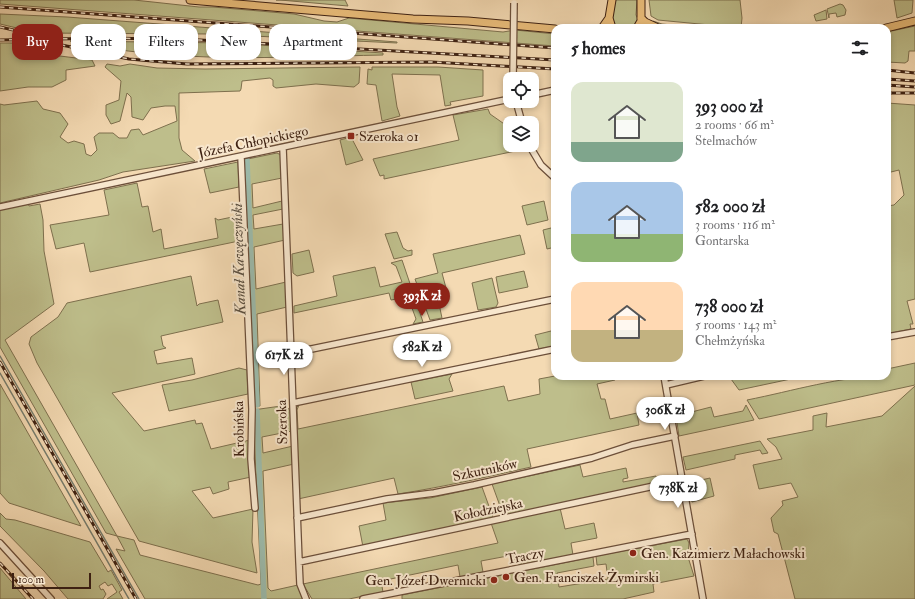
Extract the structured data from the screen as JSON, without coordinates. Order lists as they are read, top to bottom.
{
  "streets": {
    "street": [
      "Józefa Chłopickiego",
      "Szeroka",
      "Krobińska",
      "Szkutników",
      "Kołodziejska",
      "Traczy"
    ]
  },
  "crossings": [
    ["Józefa Chłopickiego", "Szeroka"],
    ["Józefa Chłopickiego", "Krobińska"],
    ["Szeroka", "Szkutników"],
    ["Szeroka", "Kołodziejska"]
  ],
  "water": ["Kanał Kawęczyński"],
  "places": {
    "transit": ["Szeroka 01"],
    "other": ["Gen. Kazimierz Małachowski", "Gen. Franciszek Żymirski", "Gen. Józef Dwernicki"]
  },
  "scale_bar": "100 m",
  "page": {
    "chip": [
      "Buy",
      "Rent",
      "Filters",
      "New",
      "Apartment"
    ],
    "heading": "5 homes",
    "list": [
      {
        "name": "393 000 zł",
        "note": "2 rooms · 66 m² · Stelmachów"
      },
      {
        "name": "582 000 zł",
        "note": "3 rooms · 116 m² · Gontarska"
      },
      {
        "name": "738 000 zł",
        "note": "5 rooms · 143 m² · Chełmżyńska"
      }
    ],
    "price": [
      "393K zł",
      "582K zł",
      "617K zł",
      "306K zł",
      "738K zł"
    ],
    "scale": "100 m"
  }
}
